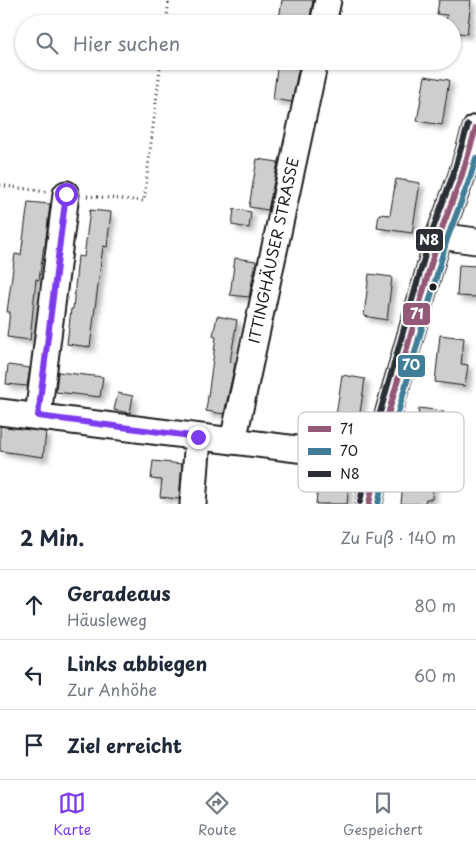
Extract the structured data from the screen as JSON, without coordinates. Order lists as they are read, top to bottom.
{
  "streets": {
    "street": ["ITTINGHÄUSER STRASSE"]
  },
  "lines": ["transit line N8", "transit line 71", "transit line 70"],
  "legend": ["71", "70", "N8"],
  "page": {
    "search": "Hier suchen",
    "heading": ["2 Min.", "Zu Fuß · 140 m"],
    "list": [
      ["Geradeaus", "Häusleweg", "80 m"],
      ["Links abbiegen", "Zur Anhöhe", "60 m"],
      "Ziel erreicht"
    ],
    "nav": ["Karte", "Route", "Gespeichert"]
  }
}
